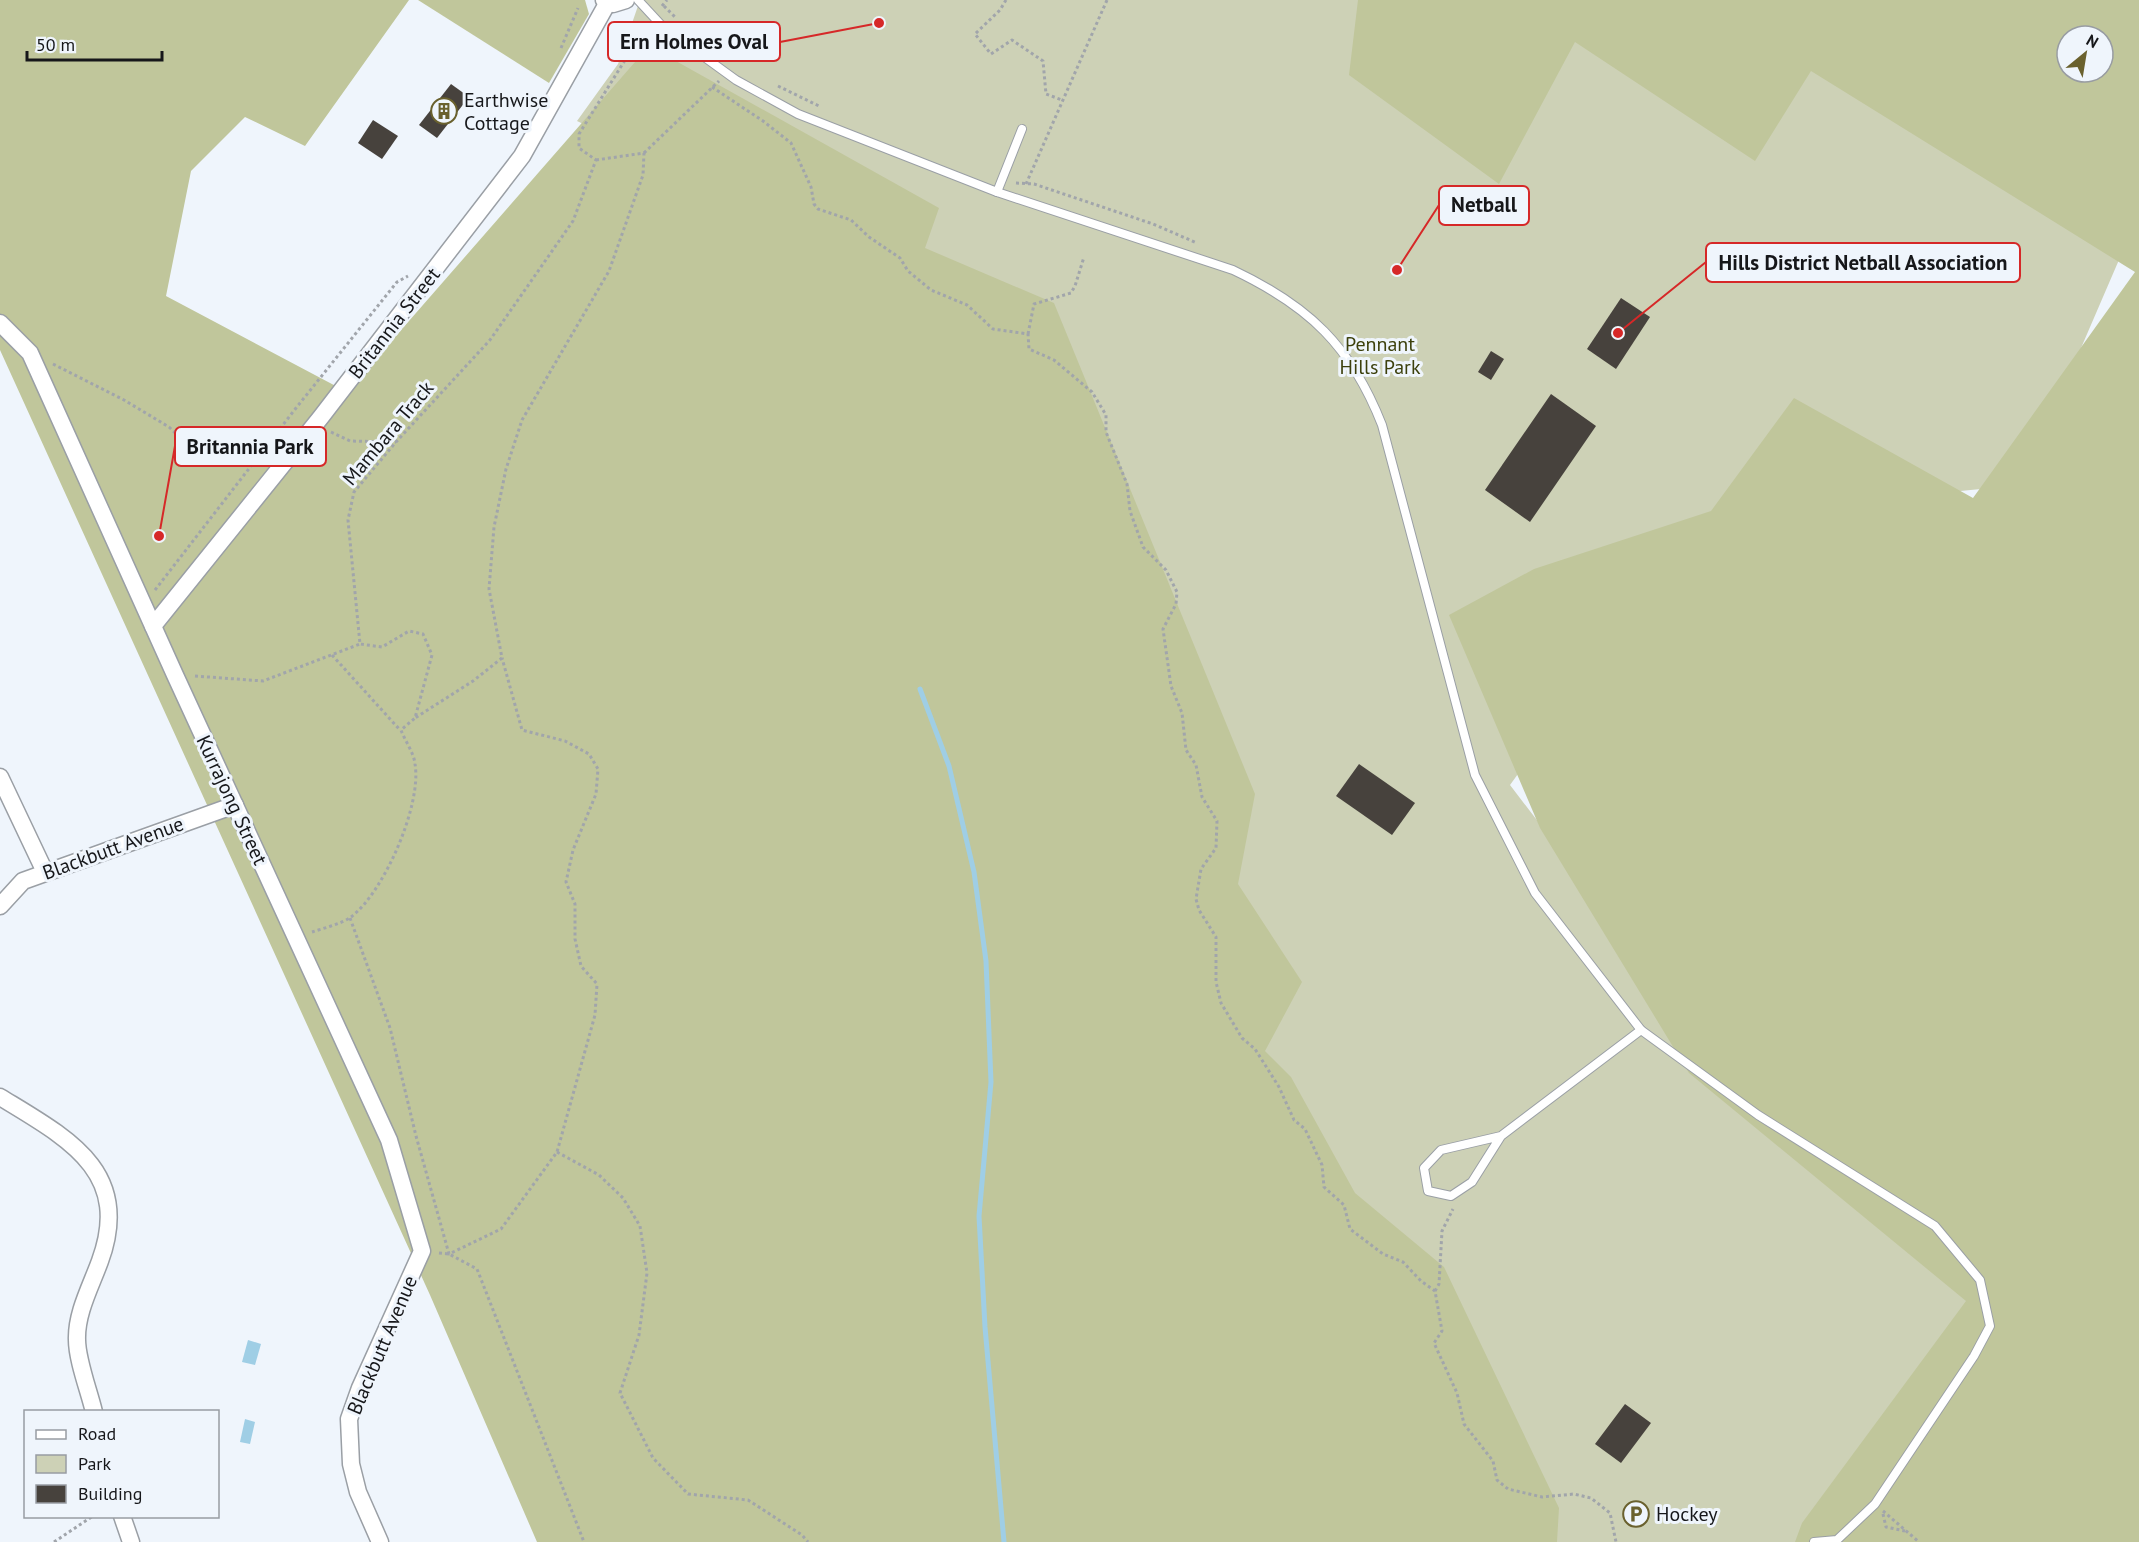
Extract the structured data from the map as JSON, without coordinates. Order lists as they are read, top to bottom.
{
  "streets": {
    "street": ["Britannia Street", "Kurrajong Street", "Blackbutt Avenue"],
    "path": ["Mambara Track"]
  },
  "crossings": [
    ["Britannia Street", "Kurrajong Street"],
    ["Kurrajong Street", "Blackbutt Avenue"]
  ],
  "parks": ["Pennant Hills Park"],
  "places": {
    "other": [
      "Ern Holmes Oval",
      "Netball",
      "Hills District Netball Association",
      "Britannia Park"
    ],
    "building": ["Earthwise Cottage"],
    "parking": ["Hockey"]
  },
  "legend": ["Road", "Park", "Building"],
  "scale_bar": "50 m",
  "north": "top right"
}
